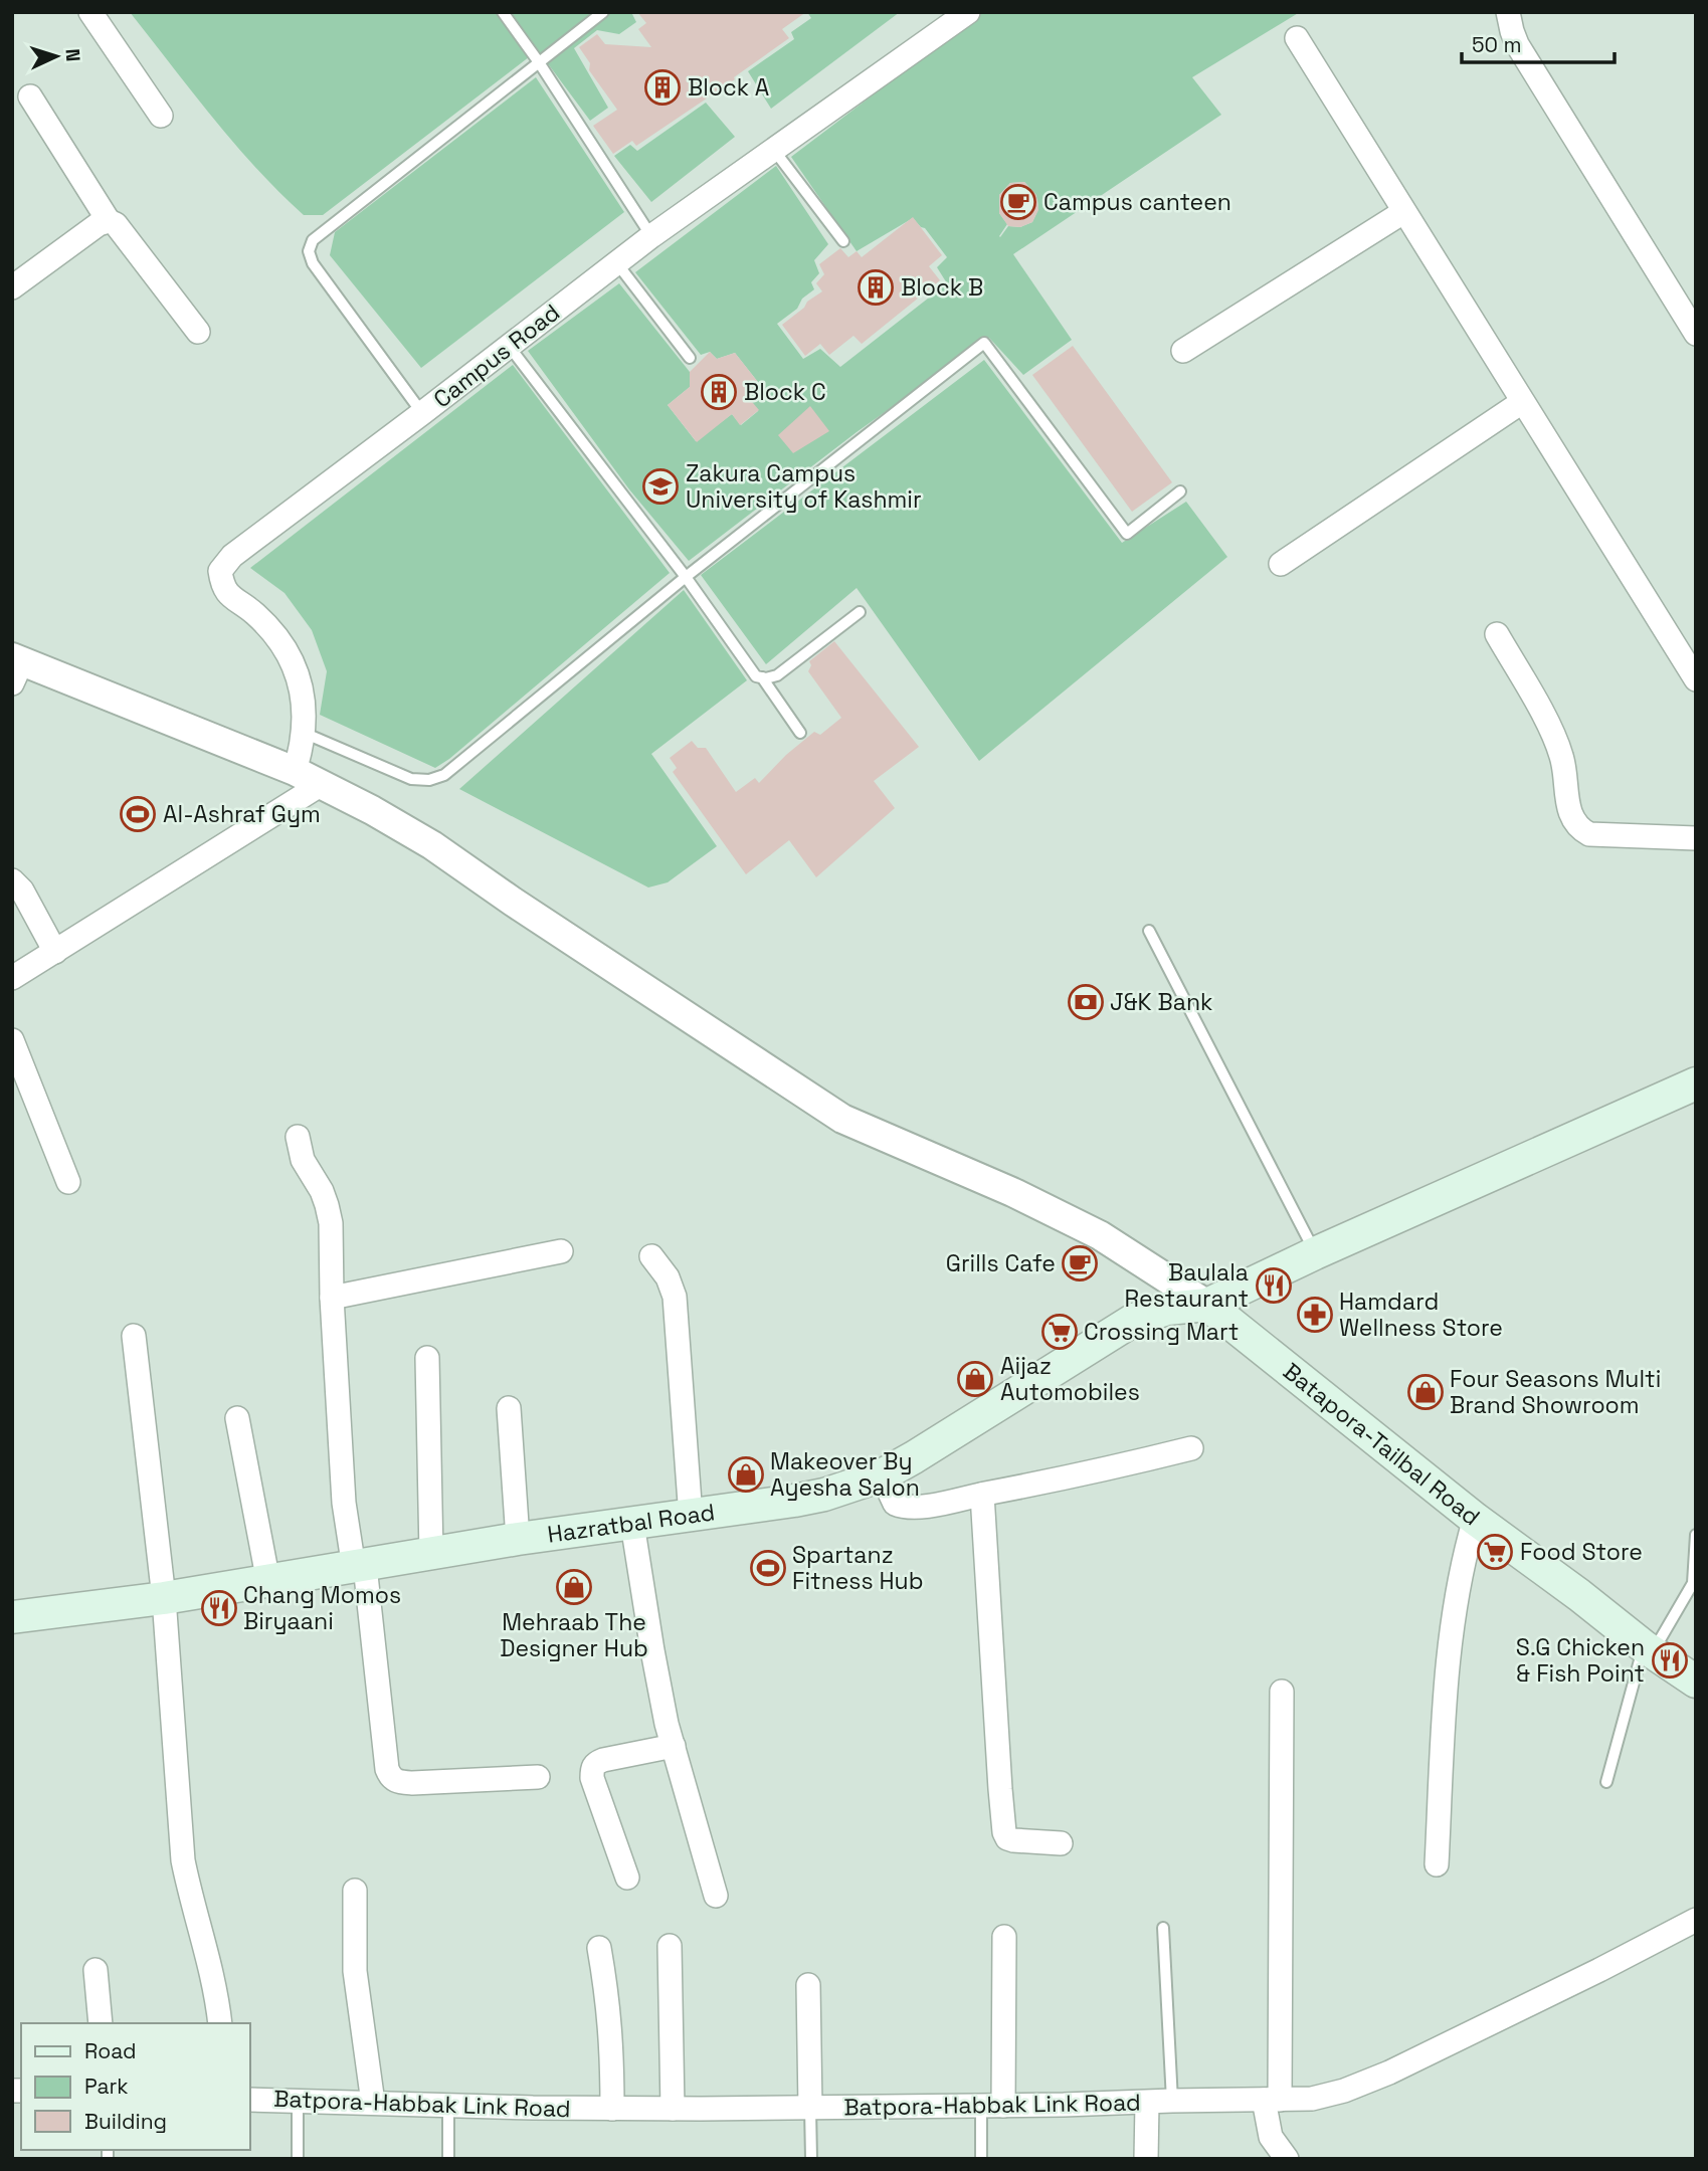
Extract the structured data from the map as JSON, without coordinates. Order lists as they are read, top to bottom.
{
  "streets": {
    "main road": ["Batapora-Tailbal Road", "Hazratbal Road"],
    "street": ["Campus Road", "Batpora-Habbak Link Road"]
  },
  "crossings": [
    ["Batapora-Tailbal Road", "Hazratbal Road"]
  ],
  "places": {
    "building": ["Block A", "Block B", "Block C"],
    "cafe": ["Campus canteen", "Grills Cafe"],
    "school or university": ["Zakura Campus University of Kashmir"],
    "sports": ["Al-Ashraf Gym", "Spartanz Fitness Hub"],
    "bank": ["J&K Bank"],
    "restaurant": ["Baulala Restaurant", "Chang Momos Biryaani", "S.G Chicken & Fish Point"],
    "pharmacy": ["Hamdard Wellness Store"],
    "supermarket": ["Crossing Mart", "Food Store"],
    "shop": [
      "Aijaz Automobiles",
      "Four Seasons Multi Brand Showroom",
      "Makeover By Ayesha Salon",
      "Mehraab The Designer Hub"
    ]
  },
  "legend": ["Road", "Park", "Building"],
  "scale_bar": "50 m",
  "north": "right"
}
